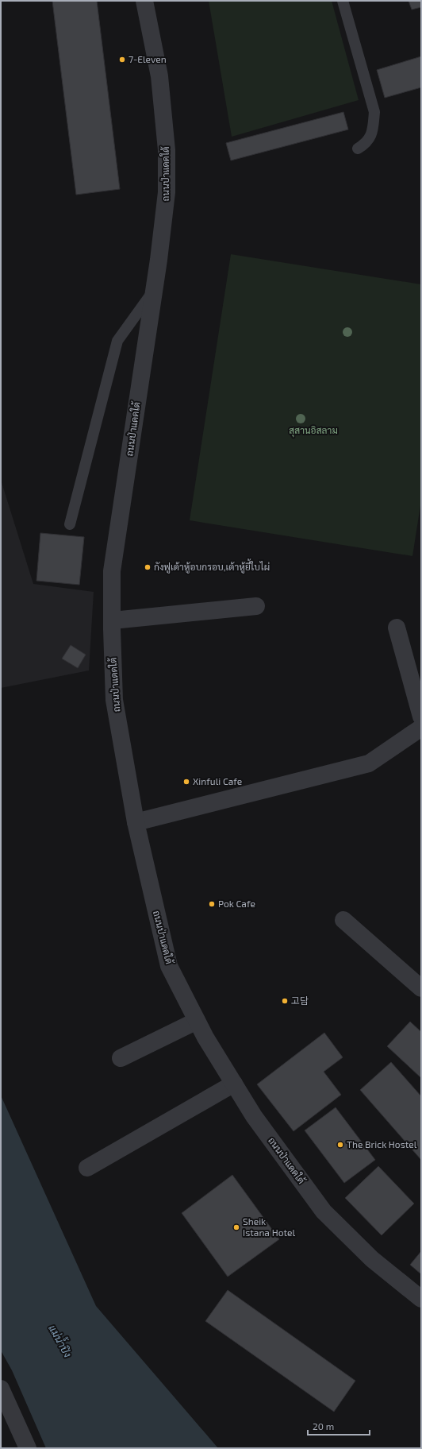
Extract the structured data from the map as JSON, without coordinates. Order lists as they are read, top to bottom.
{
  "streets": {
    "street": ["ถนนป่าแดดใต้"]
  },
  "water": ["แม่น้ำปิง"],
  "parks": ["สุสานอิสลาม"],
  "places": [
    "7-Eleven",
    "กังฟูเต้าหู้อบกรอบ,เต้าหู้ยี้ใบไผ่",
    "Xinfuli Cafe",
    "Pok Cafe",
    "고담",
    "The Brick Hostel",
    "Sheik Istana Hotel"
  ],
  "scale_bar": "20 m"
}
